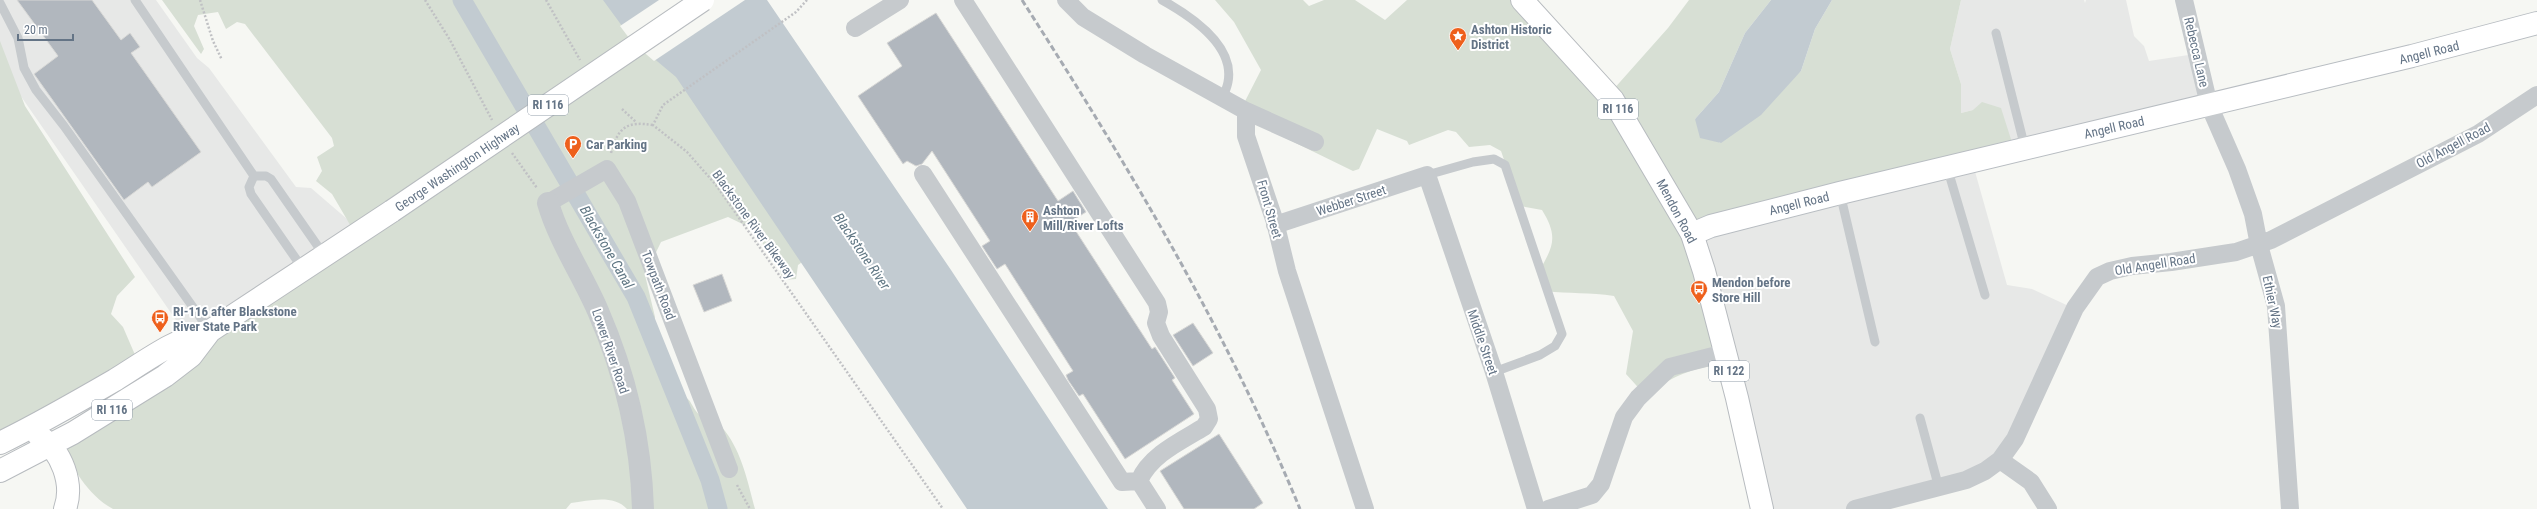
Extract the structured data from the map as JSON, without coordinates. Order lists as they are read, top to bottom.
{
  "streets": {
    "main road": [
      "Angell Road",
      "RI 116",
      "George Washington Highway",
      "Mendon Road",
      "RI 122"
    ],
    "street": [
      "Rebecca Lane",
      "Old Angell Road",
      "Webber Street",
      "Front Street",
      "Towpath Road",
      "Ethier Way",
      "Middle Street",
      "Lower River Road"
    ],
    "path": ["Blackstone River Bikeway"]
  },
  "crossings": [
    ["Rebecca Lane", "Angell Road"],
    ["Rebecca Lane", "Ethier Way"],
    ["Angell Road", "Mendon Road"],
    ["Angell Road", "Ethier Way"],
    ["Old Angell Road", "Ethier Way"],
    ["Webber Street", "Front Street"],
    ["Webber Street", "Middle Street"]
  ],
  "water": ["Blackstone Canal", "Blackstone River"],
  "places": {
    "place": ["Ashton Historic District"],
    "parking": ["Car Parking"],
    "building": ["Ashton Mill/River Lofts"],
    "bus stop": ["Mendon before Store Hill", "RI-116 after Blackstone River State Park"]
  },
  "scale_bar": "20 m"
}
